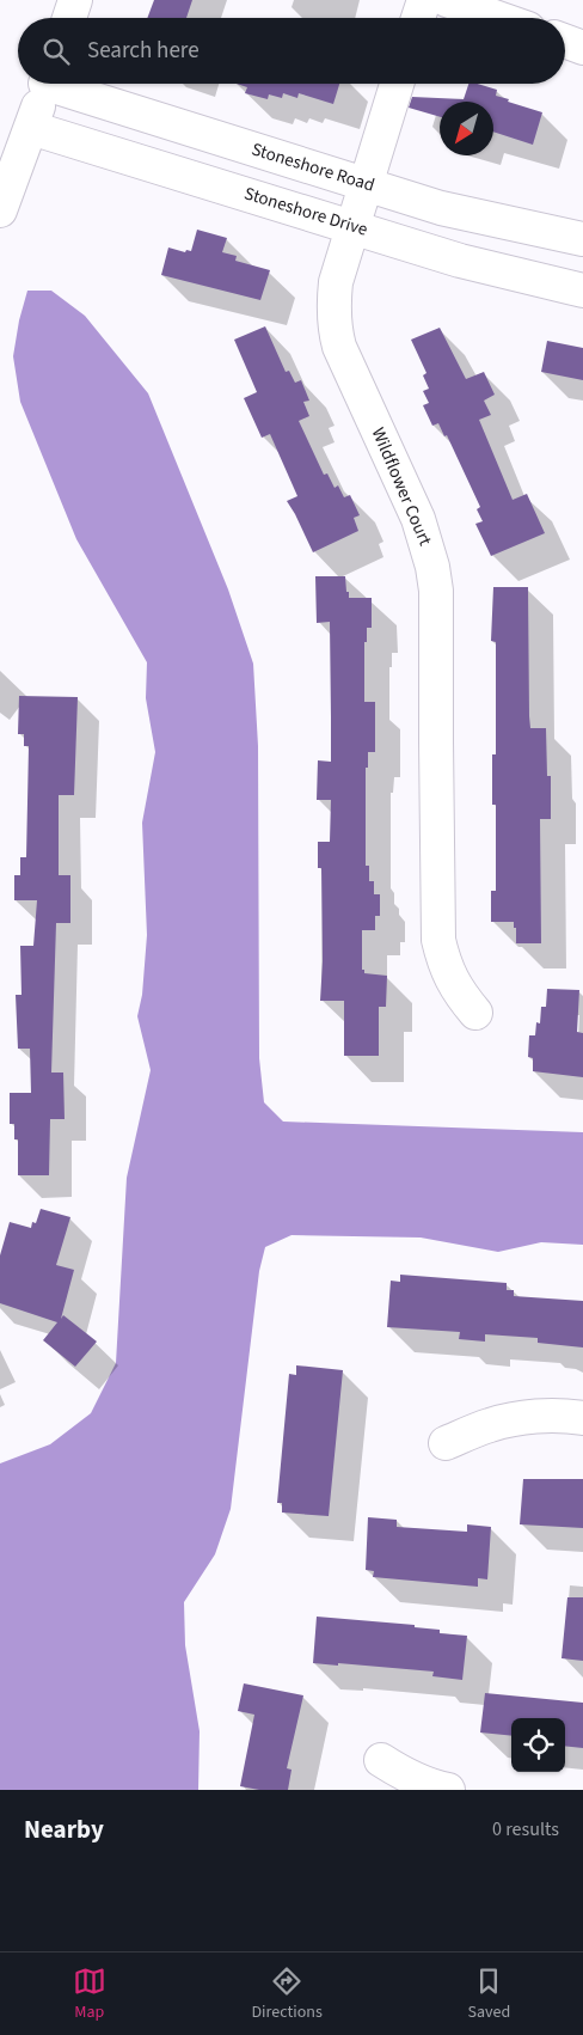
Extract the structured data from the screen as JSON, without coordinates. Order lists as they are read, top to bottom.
{
  "streets": {
    "street": ["Stoneshore Road", "Stoneshore Drive", "Wildflower Court"]
  },
  "crossings": [
    ["Stoneshore Road", "Wildflower Court"],
    ["Stoneshore Drive", "Wildflower Court"]
  ],
  "north": "bottom left",
  "page": {
    "search": "Search here",
    "heading": ["Nearby", "0 results"],
    "nav": ["Map", "Directions", "Saved"]
  }
}
